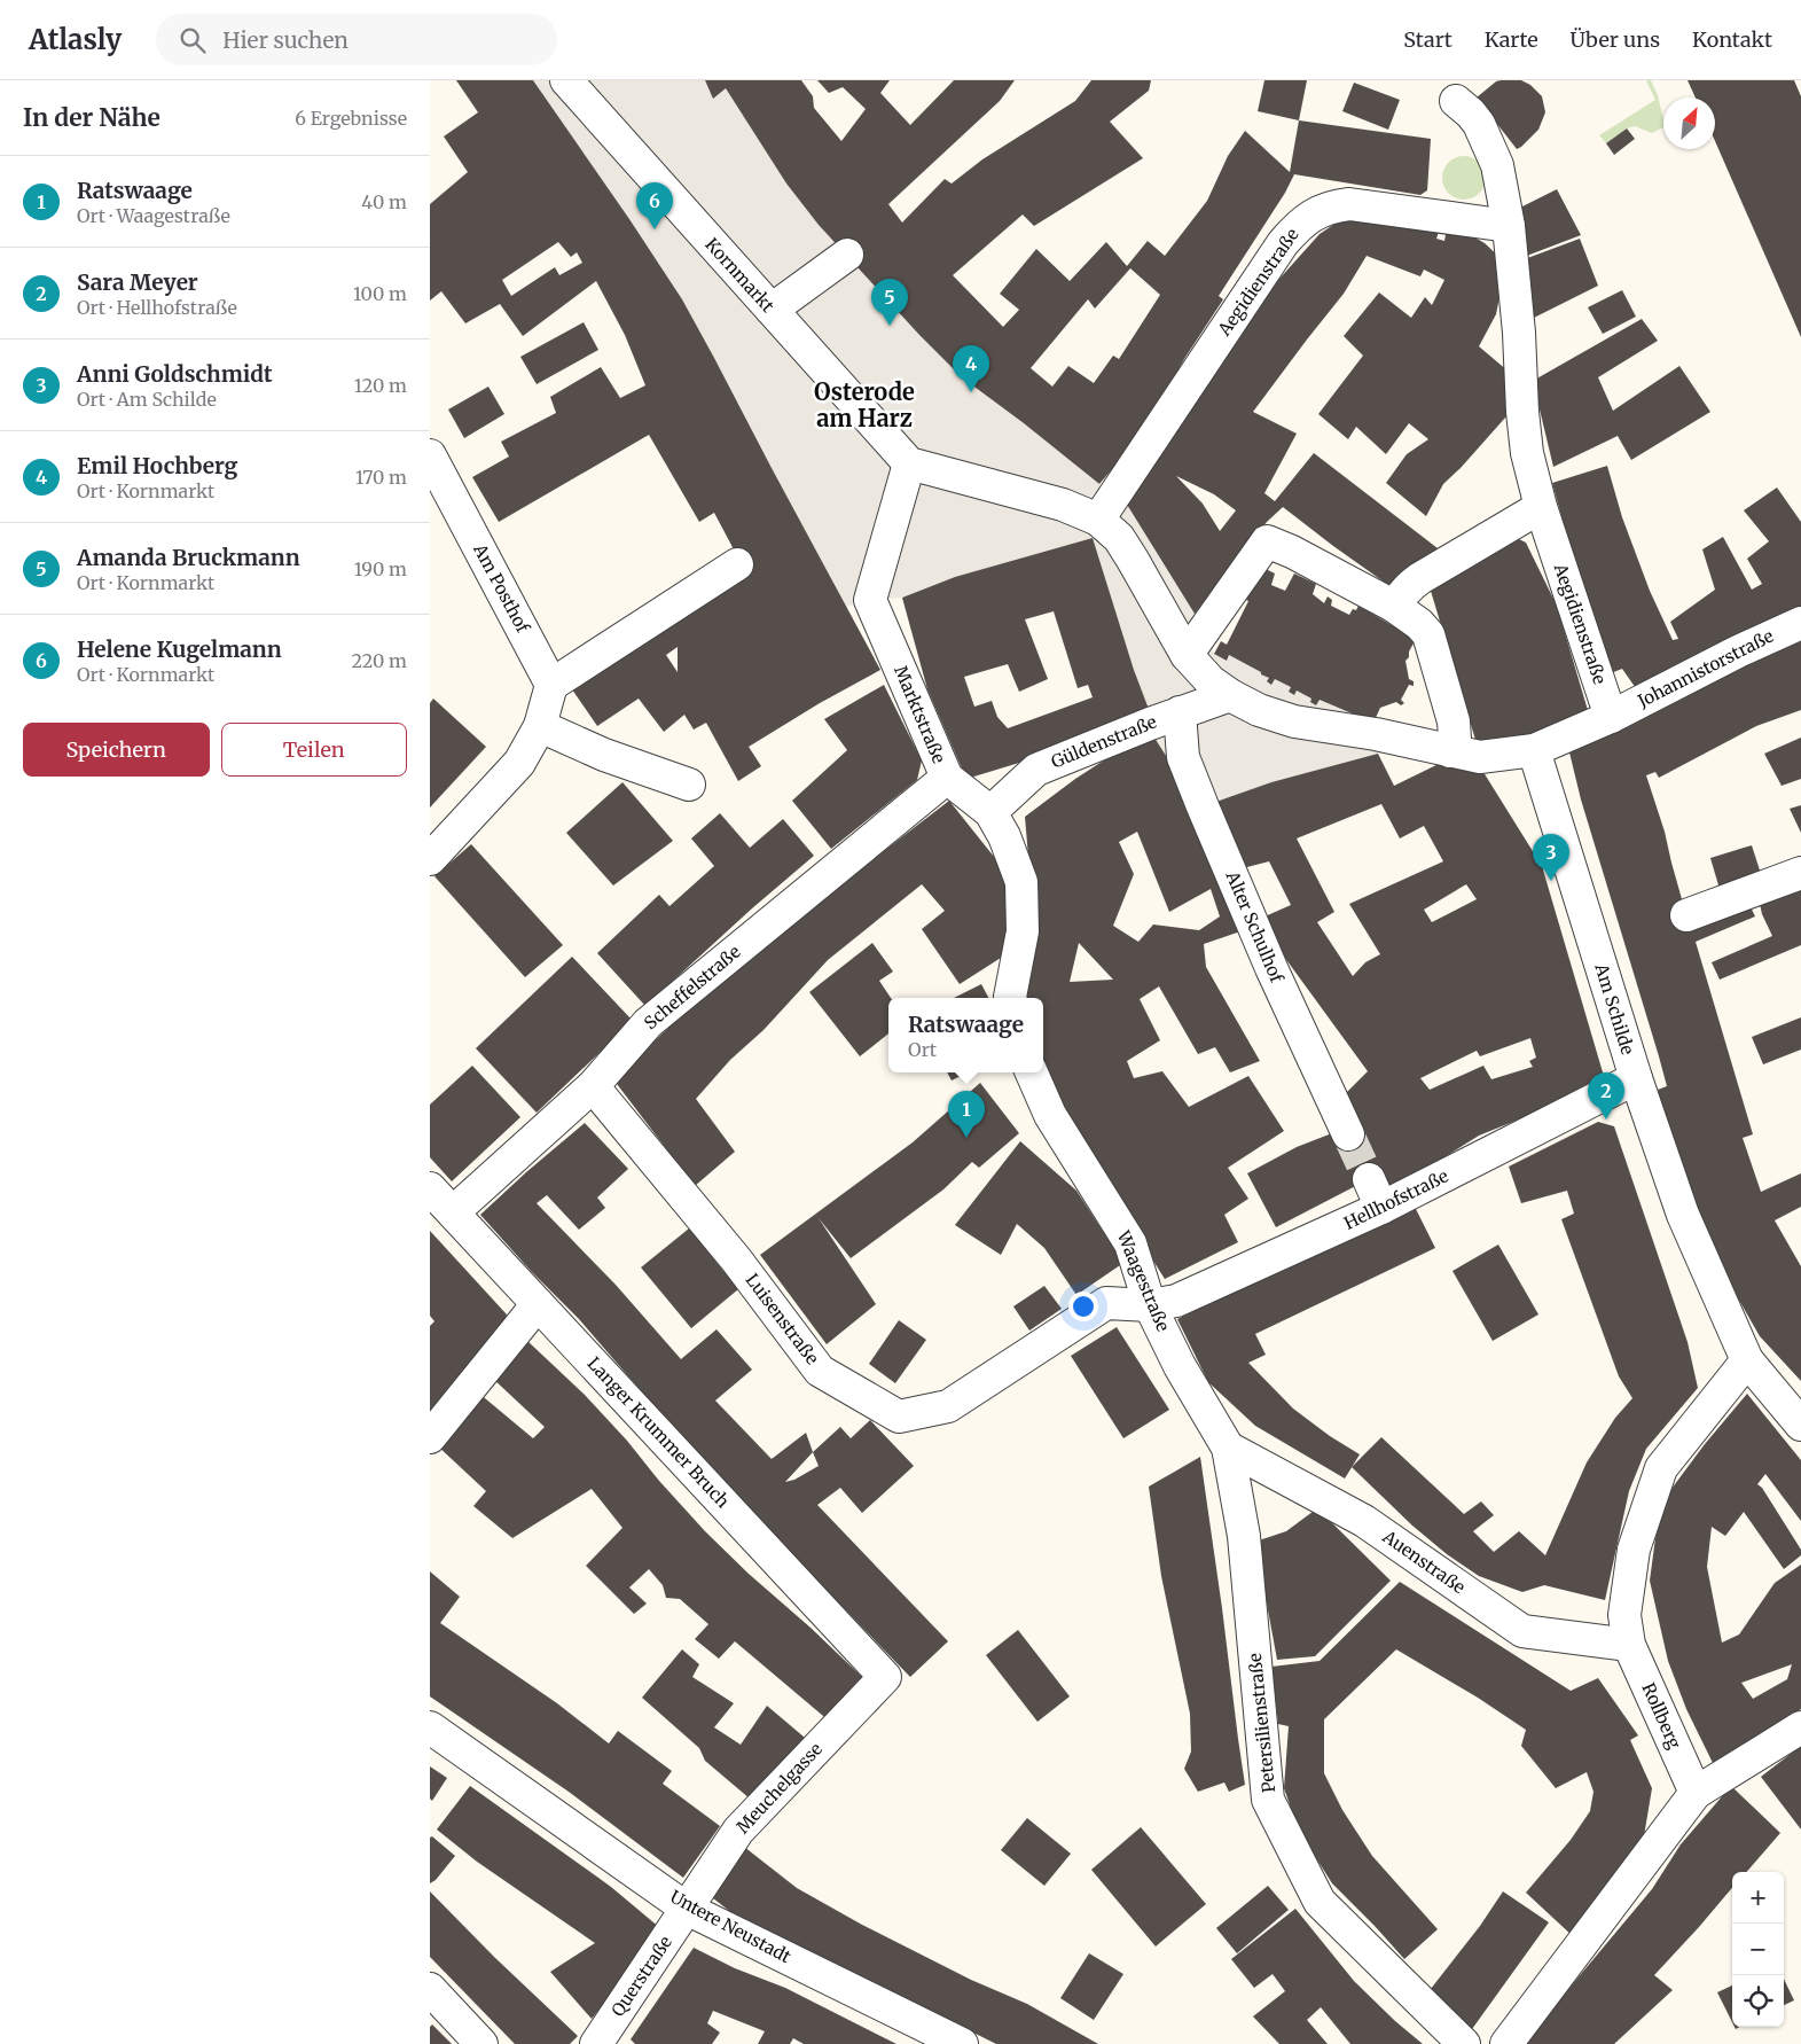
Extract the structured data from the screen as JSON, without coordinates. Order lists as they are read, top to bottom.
{
  "streets": {
    "street": [
      "Kornmarkt",
      "Aegidienstraße",
      "Am Posthof",
      "Johannistorstraße",
      "Marktstraße",
      "Güldenstraße",
      "Alter Schulhof",
      "Scheffelstraße",
      "Am Schilde",
      "Hellhofstraße",
      "Waagestraße",
      "Luisenstraße",
      "Langer Krummer Bruch",
      "Auenstraße",
      "Rollberg",
      "Petersilienstraße",
      "Meuchelgasse",
      "Untere Neustadt",
      "Querstraße"
    ]
  },
  "crossings": [
    ["Kornmarkt", "Marktstraße"],
    ["Aegidienstraße", "Johannistorstraße"],
    ["Johannistorstraße", "Güldenstraße"],
    ["Johannistorstraße", "Am Schilde"],
    ["Marktstraße", "Güldenstraße"],
    ["Marktstraße", "Scheffelstraße"],
    ["Güldenstraße", "Alter Schulhof"],
    ["Scheffelstraße", "Luisenstraße"],
    ["Scheffelstraße", "Langer Krummer Bruch"],
    ["Am Schilde", "Hellhofstraße"],
    ["Am Schilde", "Rollberg"],
    ["Hellhofstraße", "Waagestraße"],
    ["Hellhofstraße", "Luisenstraße"],
    ["Waagestraße", "Luisenstraße"],
    ["Waagestraße", "Auenstraße"],
    ["Waagestraße", "Petersilienstraße"],
    ["Langer Krummer Bruch", "Meuchelgasse"],
    ["Auenstraße", "Rollberg"],
    ["Meuchelgasse", "Untere Neustadt"],
    ["Meuchelgasse", "Querstraße"],
    ["Untere Neustadt", "Querstraße"]
  ],
  "districts": ["Osterode am Harz"],
  "north": "top right",
  "page": {
    "header": "Atlasly",
    "search": "Hier suchen",
    "nav": [
      "Start",
      "Karte",
      "Über uns",
      "Kontakt"
    ],
    "heading": ["In der Nähe", "6 Ergebnisse"],
    "list": [
      {
        "mark": "1",
        "name": "Ratswaage",
        "note": "Ort · Waagestraße",
        "value": "40 m"
      },
      {
        "mark": "2",
        "name": "Sara Meyer",
        "note": "Ort · Hellhofstraße",
        "value": "100 m"
      },
      {
        "mark": "3",
        "name": "Anni Goldschmidt",
        "note": "Ort · Am Schilde",
        "value": "120 m"
      },
      {
        "mark": "4",
        "name": "Emil Hochberg",
        "note": "Ort · Kornmarkt",
        "value": "170 m"
      },
      {
        "mark": "5",
        "name": "Amanda Bruckmann",
        "note": "Ort · Kornmarkt",
        "value": "190 m"
      },
      {
        "mark": "6",
        "name": "Helene Kugelmann",
        "note": "Ort · Kornmarkt",
        "value": "220 m"
      }
    ],
    "pins": [
      "6",
      "5",
      "4",
      "3",
      "2",
      "1"
    ],
    "buttons": ["Speichern", "Teilen"],
    "popup": ["Ratswaage", "Ort"],
    "map_buttons": ["+", "−"]
  }
}
